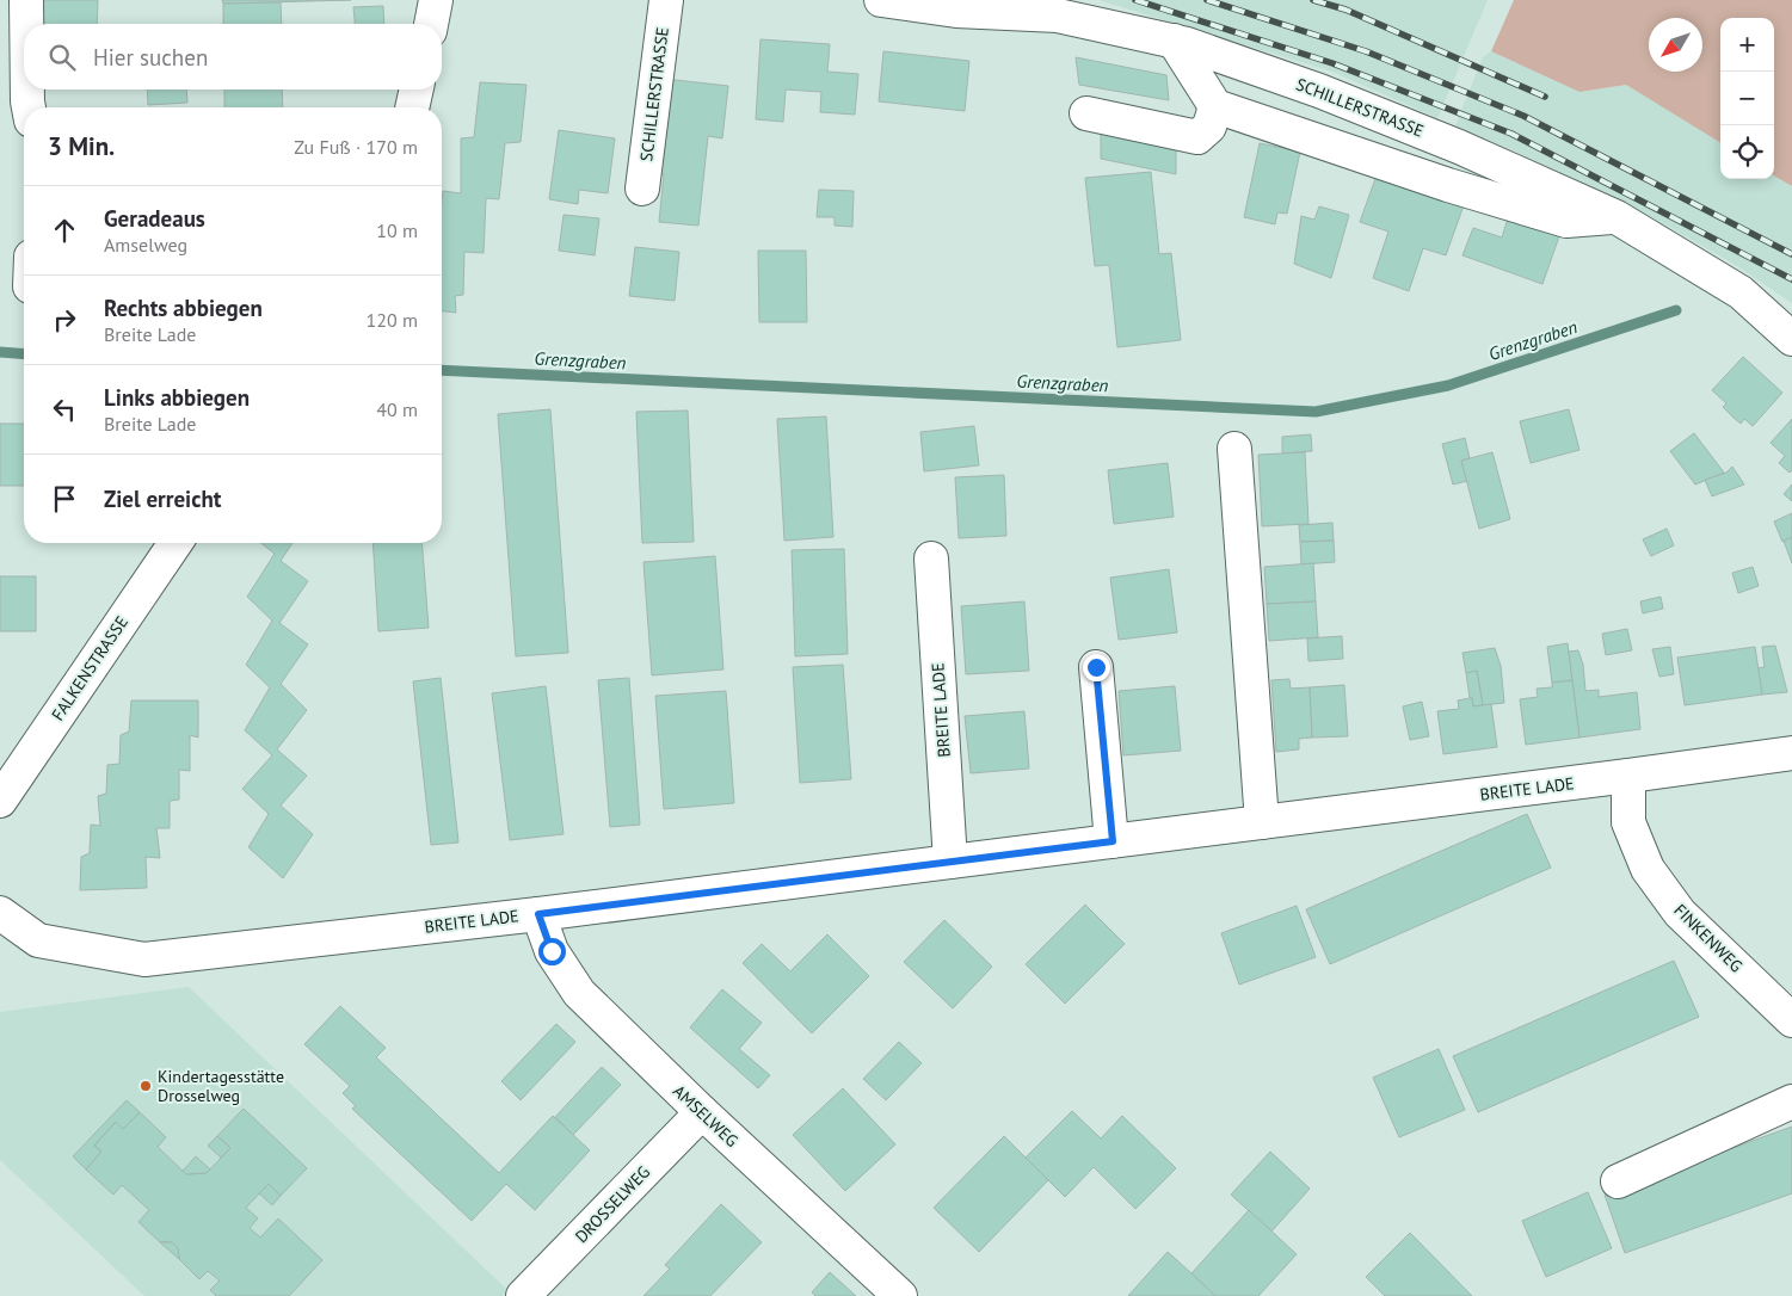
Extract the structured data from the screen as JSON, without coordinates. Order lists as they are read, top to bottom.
{
  "streets": {
    "street": [
      "SCHILLERSTRASSE",
      "FALKENSTRASSE",
      "BREITE LADE",
      "FINKENWEG",
      "AMSELWEG",
      "DROSSELWEG"
    ]
  },
  "crossings": [
    ["BREITE LADE", "FINKENWEG"],
    ["BREITE LADE", "AMSELWEG"],
    ["AMSELWEG", "DROSSELWEG"]
  ],
  "water": ["Grenzgraben"],
  "places": ["Kindertagesstätte Drosselweg"],
  "north": "bottom left",
  "page": {
    "map_buttons": ["+", "−"],
    "search": "Hier suchen",
    "heading": ["3 Min.", "Zu Fuß · 170 m"],
    "list": [
      ["Geradeaus", "Amselweg", "10 m"],
      ["Rechts abbiegen", "Breite Lade", "120 m"],
      ["Links abbiegen", "Breite Lade", "40 m"],
      "Ziel erreicht"
    ]
  }
}
